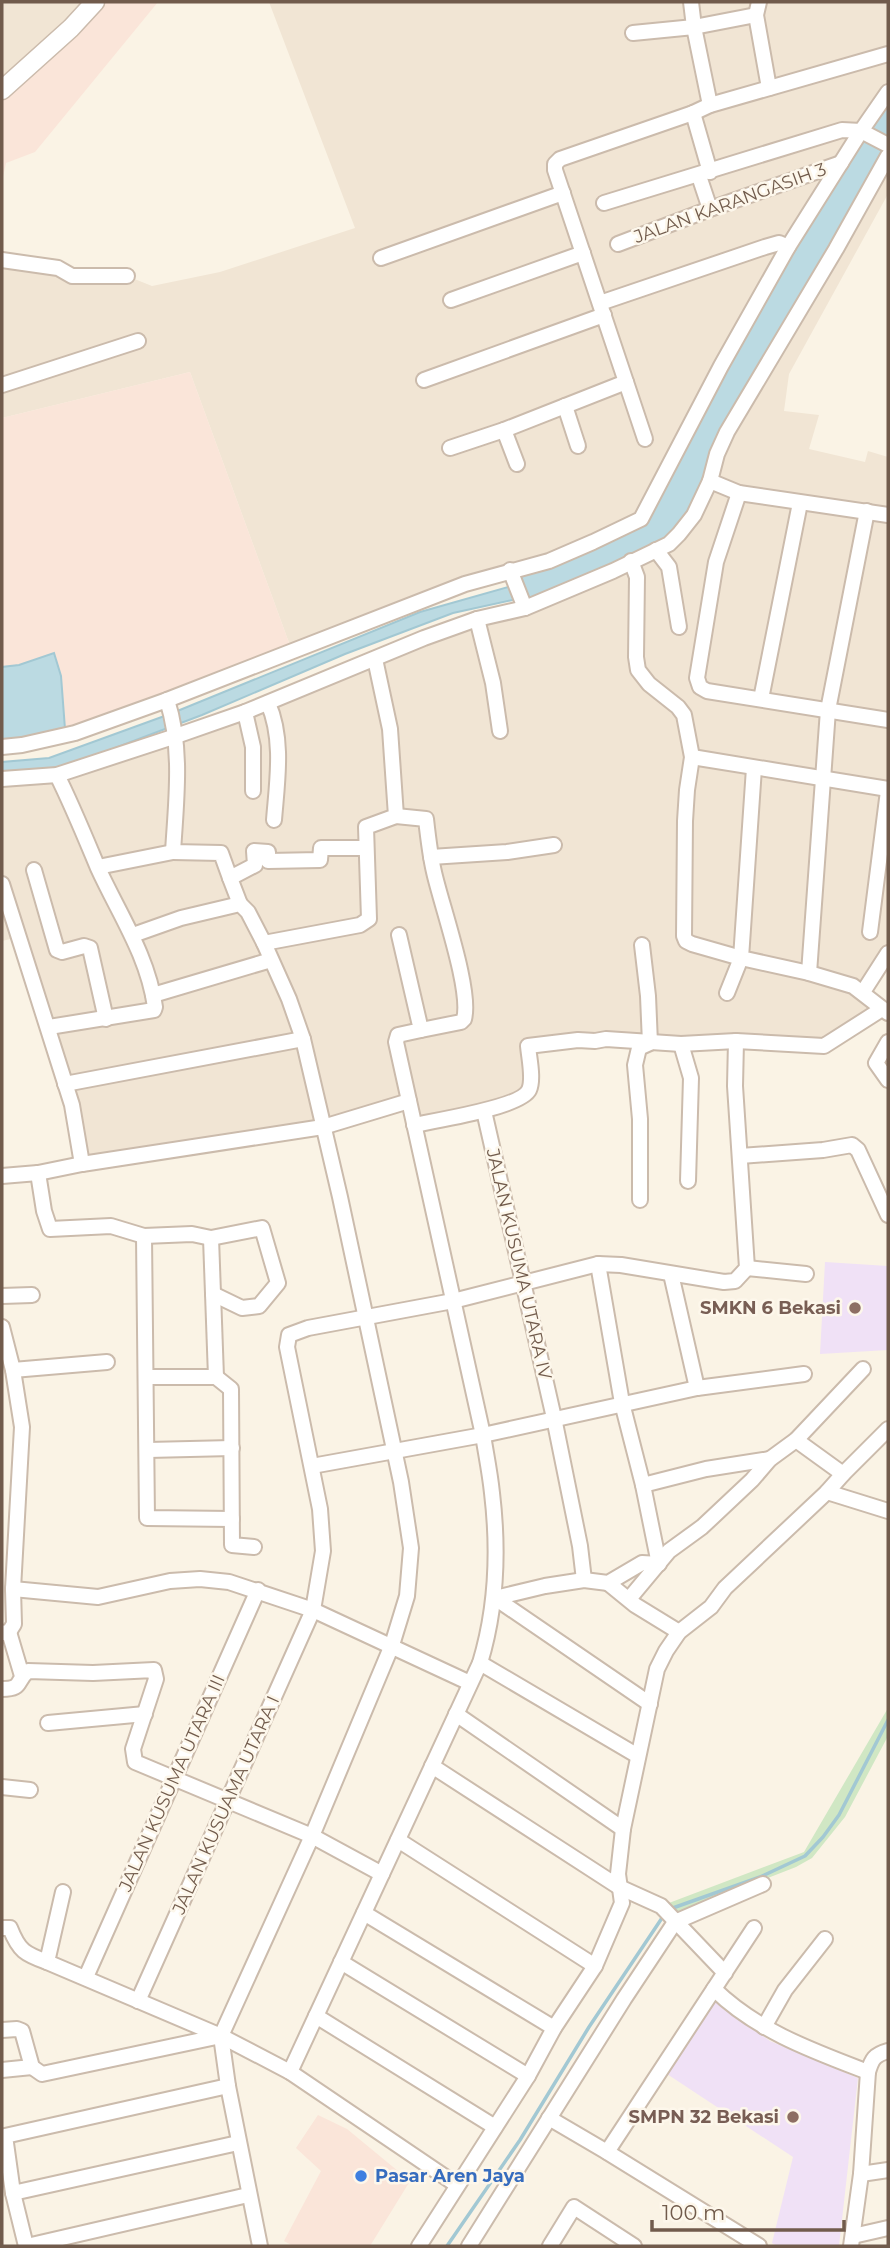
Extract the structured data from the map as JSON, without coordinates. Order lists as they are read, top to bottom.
{
  "streets": {
    "street": [
      "JALAN KARANGASIH 3",
      "JALAN KUSUMA UTARA IV",
      "JALAN KUSUMA UTARA III",
      "JALAN KUSUAMA UTARA I"
    ]
  },
  "places": ["SMKN 6 Bekasi", "SMPN 32 Bekasi", "Pasar Aren Jaya"],
  "scale_bar": "100 m"
}
